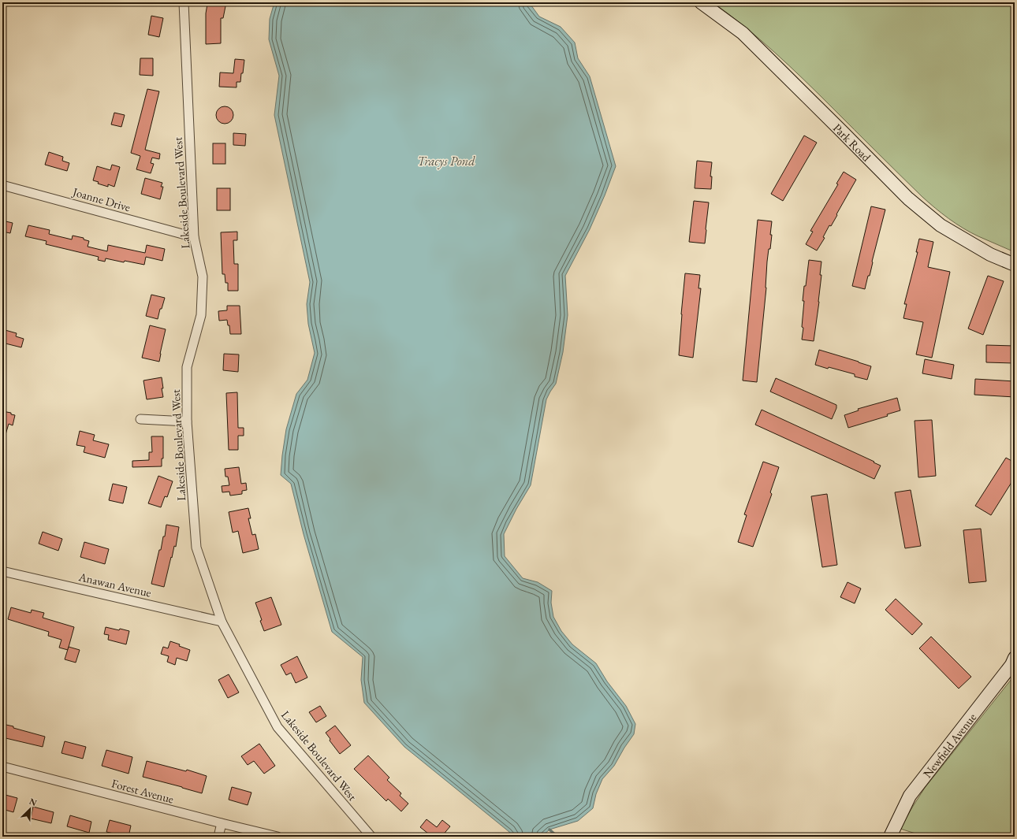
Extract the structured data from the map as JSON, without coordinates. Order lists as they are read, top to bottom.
{
  "streets": {
    "main road": ["Park Road", "Newfield Avenue"],
    "street": [
      "Lakeside Boulevard West",
      "Joanne Drive",
      "Anawan Avenue",
      "Forest Avenue"
    ]
  },
  "crossings": [
    ["Lakeside Boulevard West", "Joanne Drive"],
    ["Lakeside Boulevard West", "Anawan Avenue"]
  ],
  "water": ["Tracys Pond"],
  "north": "top right"
}
